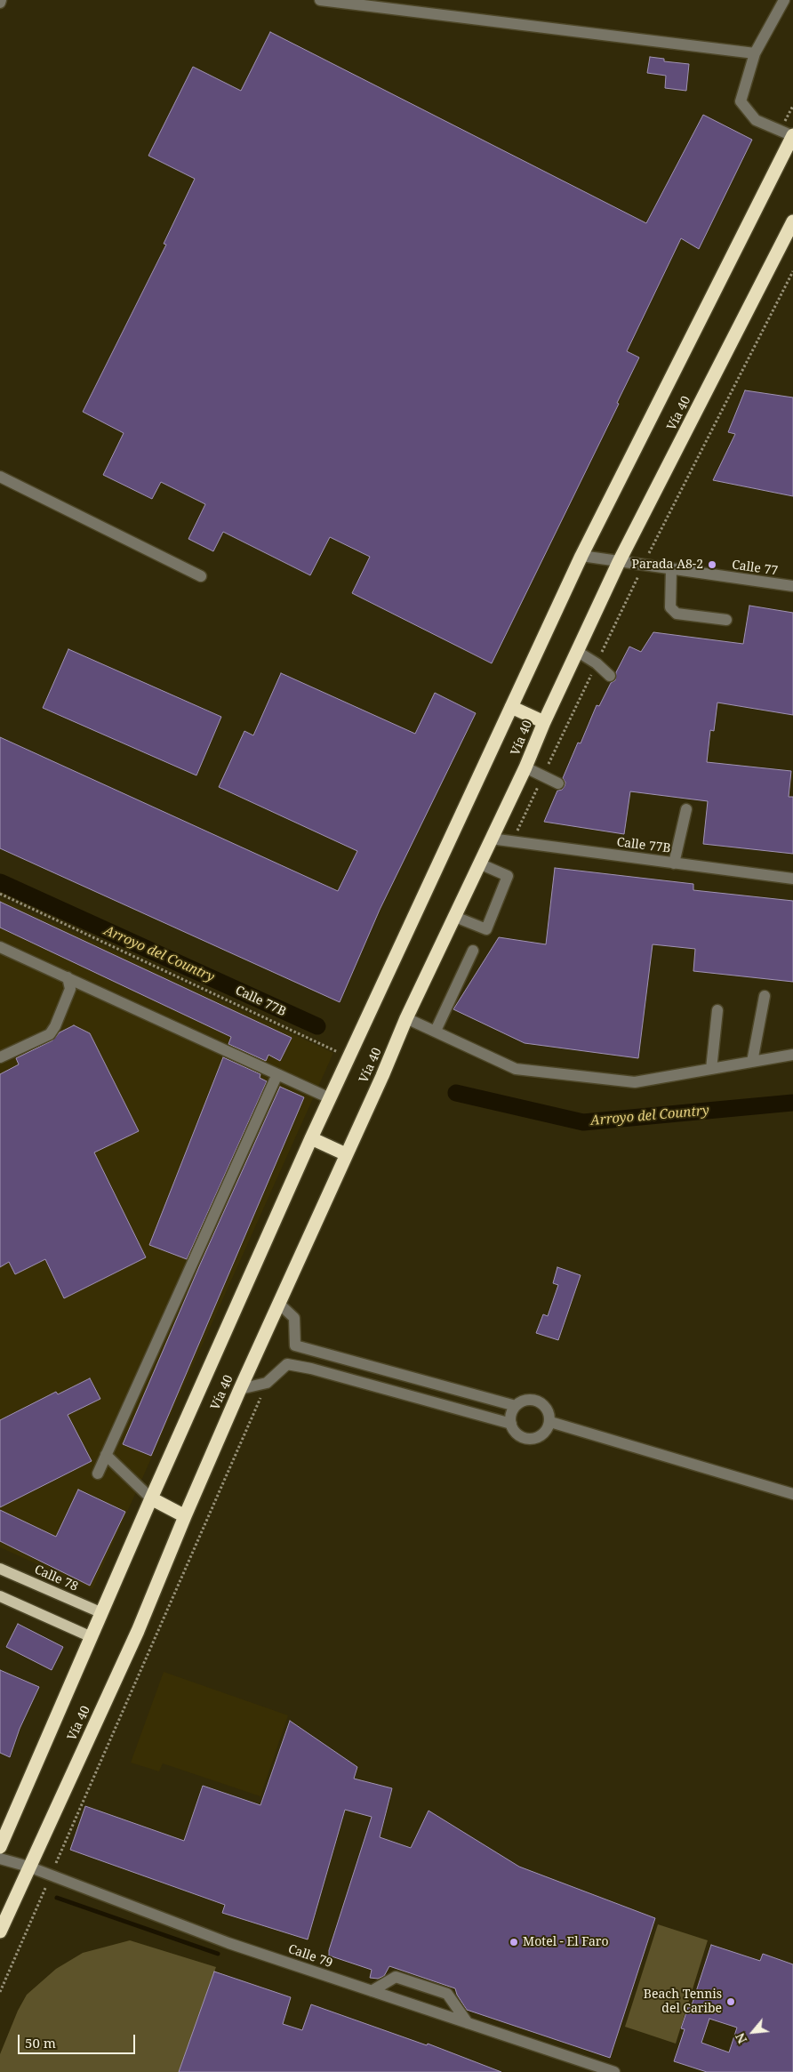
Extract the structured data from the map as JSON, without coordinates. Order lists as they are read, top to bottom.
{
  "streets": {
    "highway": ["Vía 40"],
    "main road": ["Calle 78"],
    "street": ["Calle 77", "Calle 77B", "Calle 79"]
  },
  "crossings": [
    ["Vía 40", "Calle 77"],
    ["Vía 40", "Calle 77B"],
    ["Vía 40", "Calle 78"],
    ["Vía 40", "Calle 79"]
  ],
  "water": ["Arroyo del Country"],
  "places": ["Parada A8-2", "Motel - El Faro", "Beach Tennis del Caribe"],
  "scale_bar": "50 m",
  "north": "bottom left"
}
